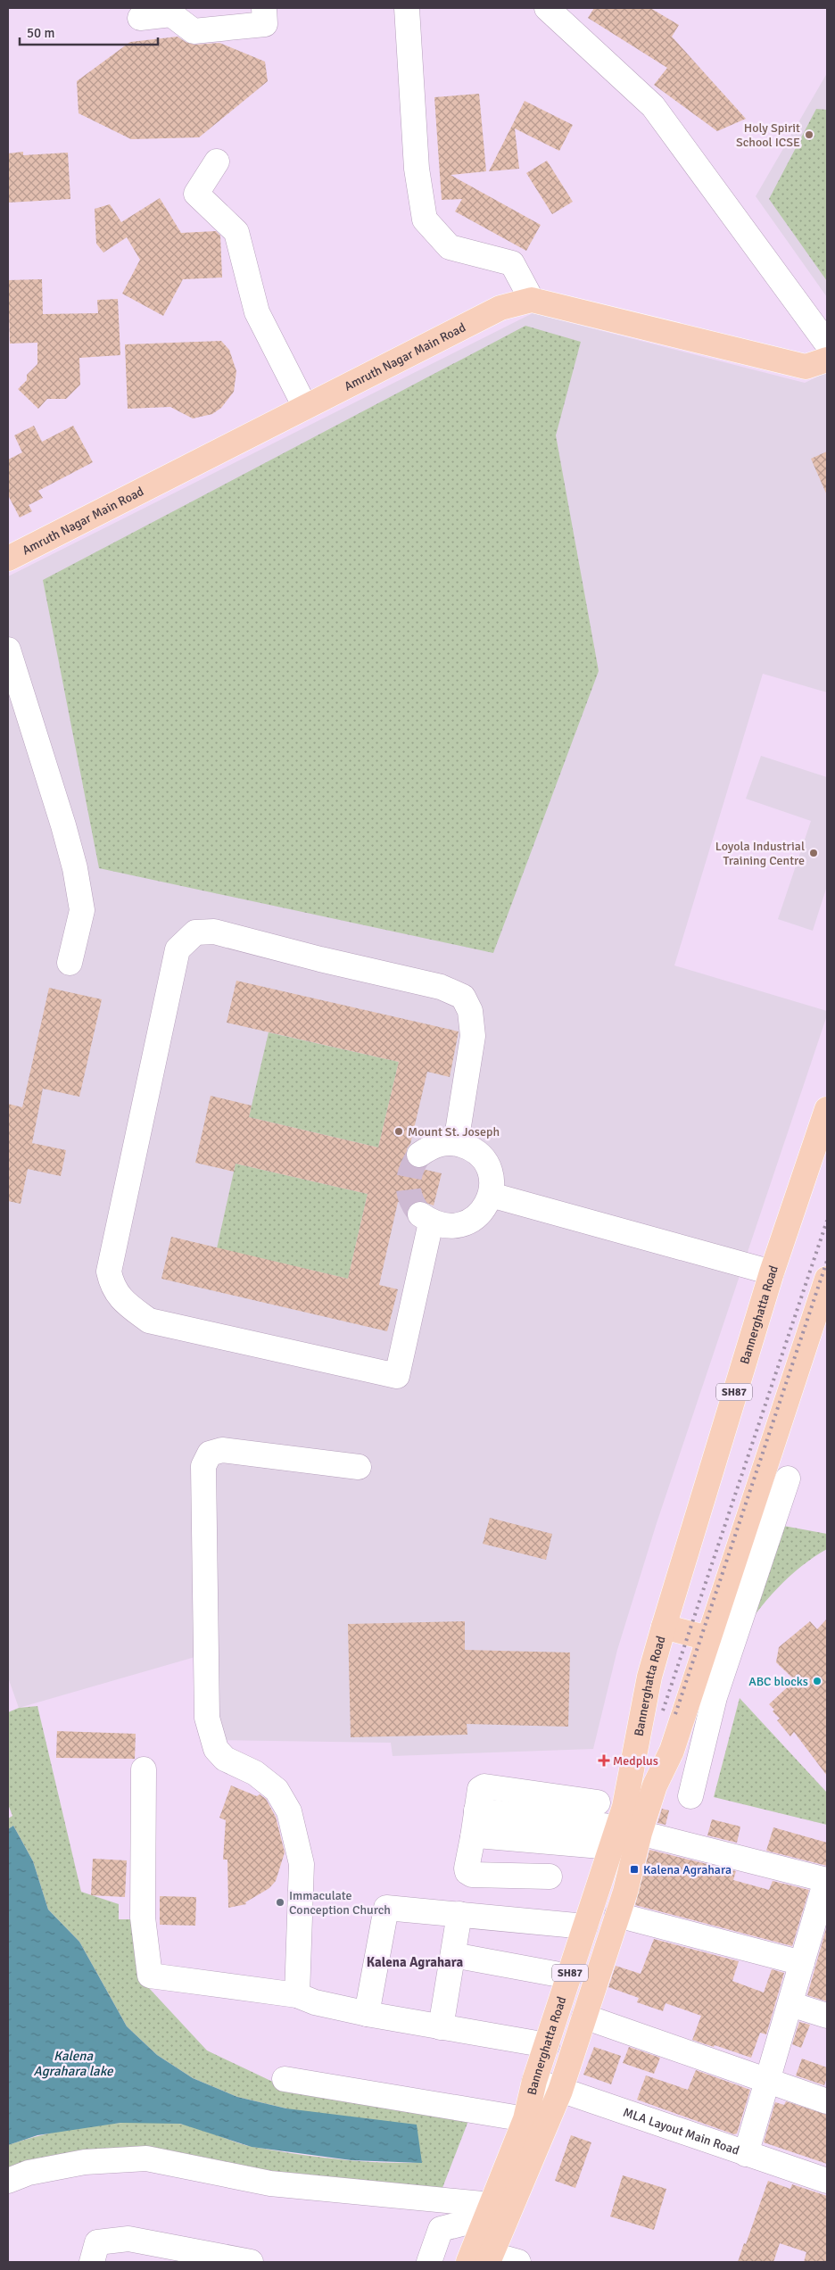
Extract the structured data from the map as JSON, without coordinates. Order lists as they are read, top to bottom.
{
  "streets": {
    "main road": ["Amruth Nagar Main Road", "Bannerghatta Road", "SH87"],
    "street": ["MLA Layout Main Road"]
  },
  "crossings": [
    ["Bannerghatta Road", "MLA Layout Main Road"]
  ],
  "districts": ["Kalena Agrahara"],
  "water": ["Kalena Agrahara lake"],
  "places": {
    "other": [
      "Holy Spirit School ICSE",
      "Loyola Industrial Training Centre",
      "Mount St. Joseph",
      "ABC blocks",
      "Immaculate Conception Church"
    ],
    "health": ["Medplus"],
    "transit": ["Kalena Agrahara"]
  },
  "scale_bar": "50 m"
}
